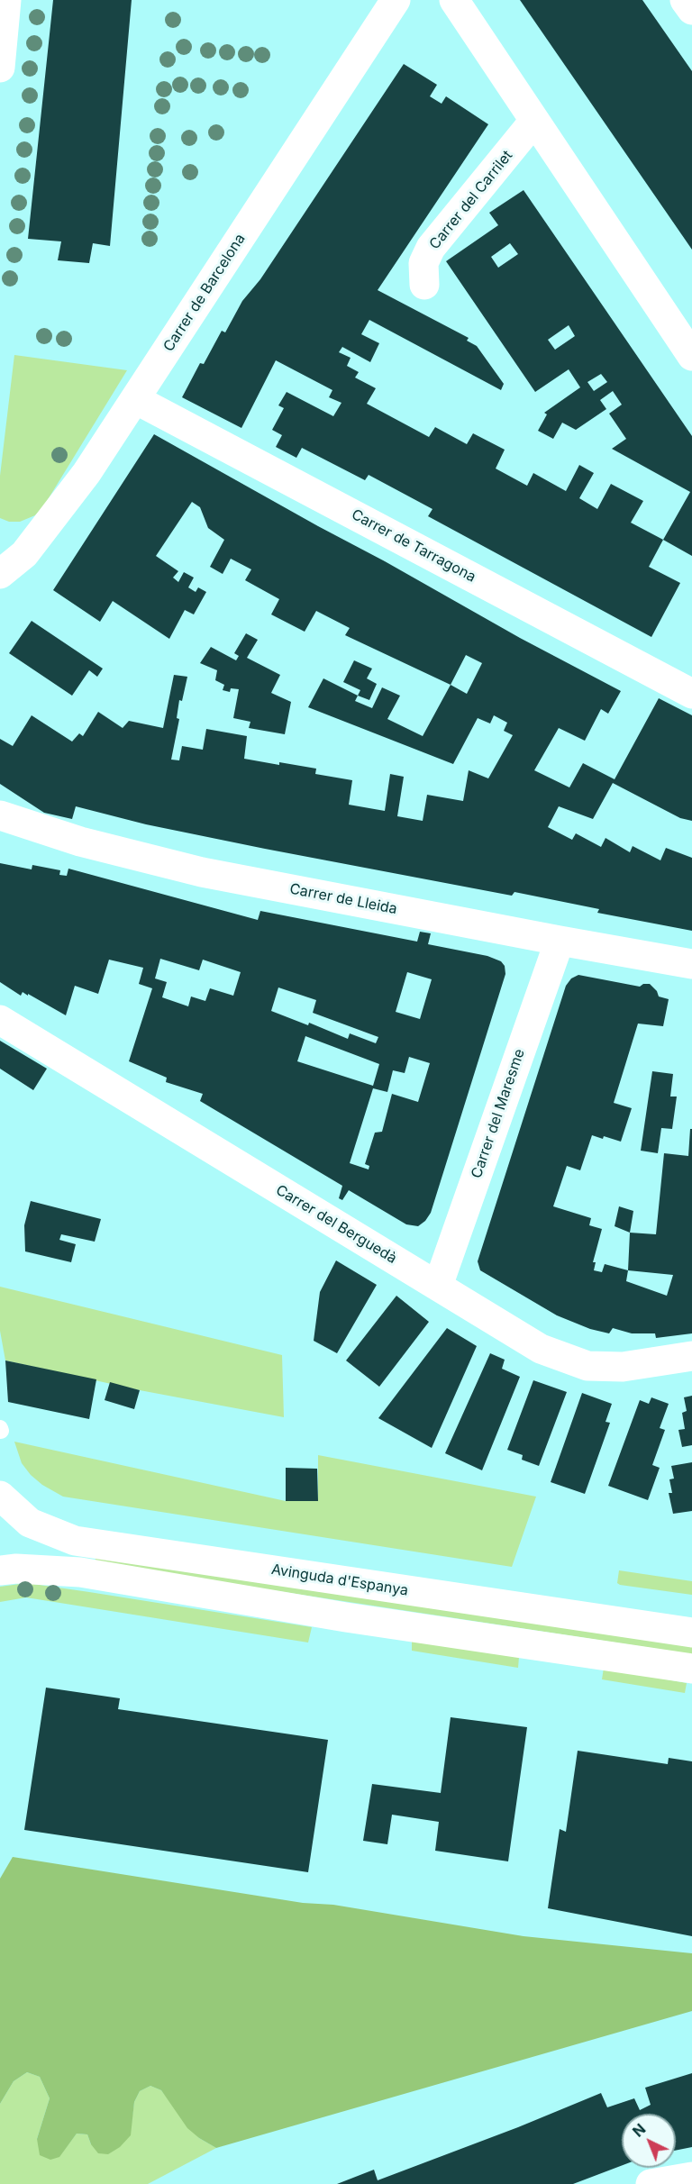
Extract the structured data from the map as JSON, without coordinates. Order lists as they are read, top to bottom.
{
  "streets": {
    "street": [
      "Carrer del Carrilet",
      "Carrer de Barcelona",
      "Carrer de Tarragona",
      "Carrer de Lleida",
      "Carrer del Maresme",
      "Carrer del Berguedà",
      "Avinguda d'Espanya"
    ]
  },
  "crossings": [
    ["Carrer de Barcelona", "Carrer de Tarragona"],
    ["Carrer de Lleida", "Carrer del Maresme"],
    ["Carrer del Maresme", "Carrer del Berguedà"]
  ],
  "north": "top left"
}
